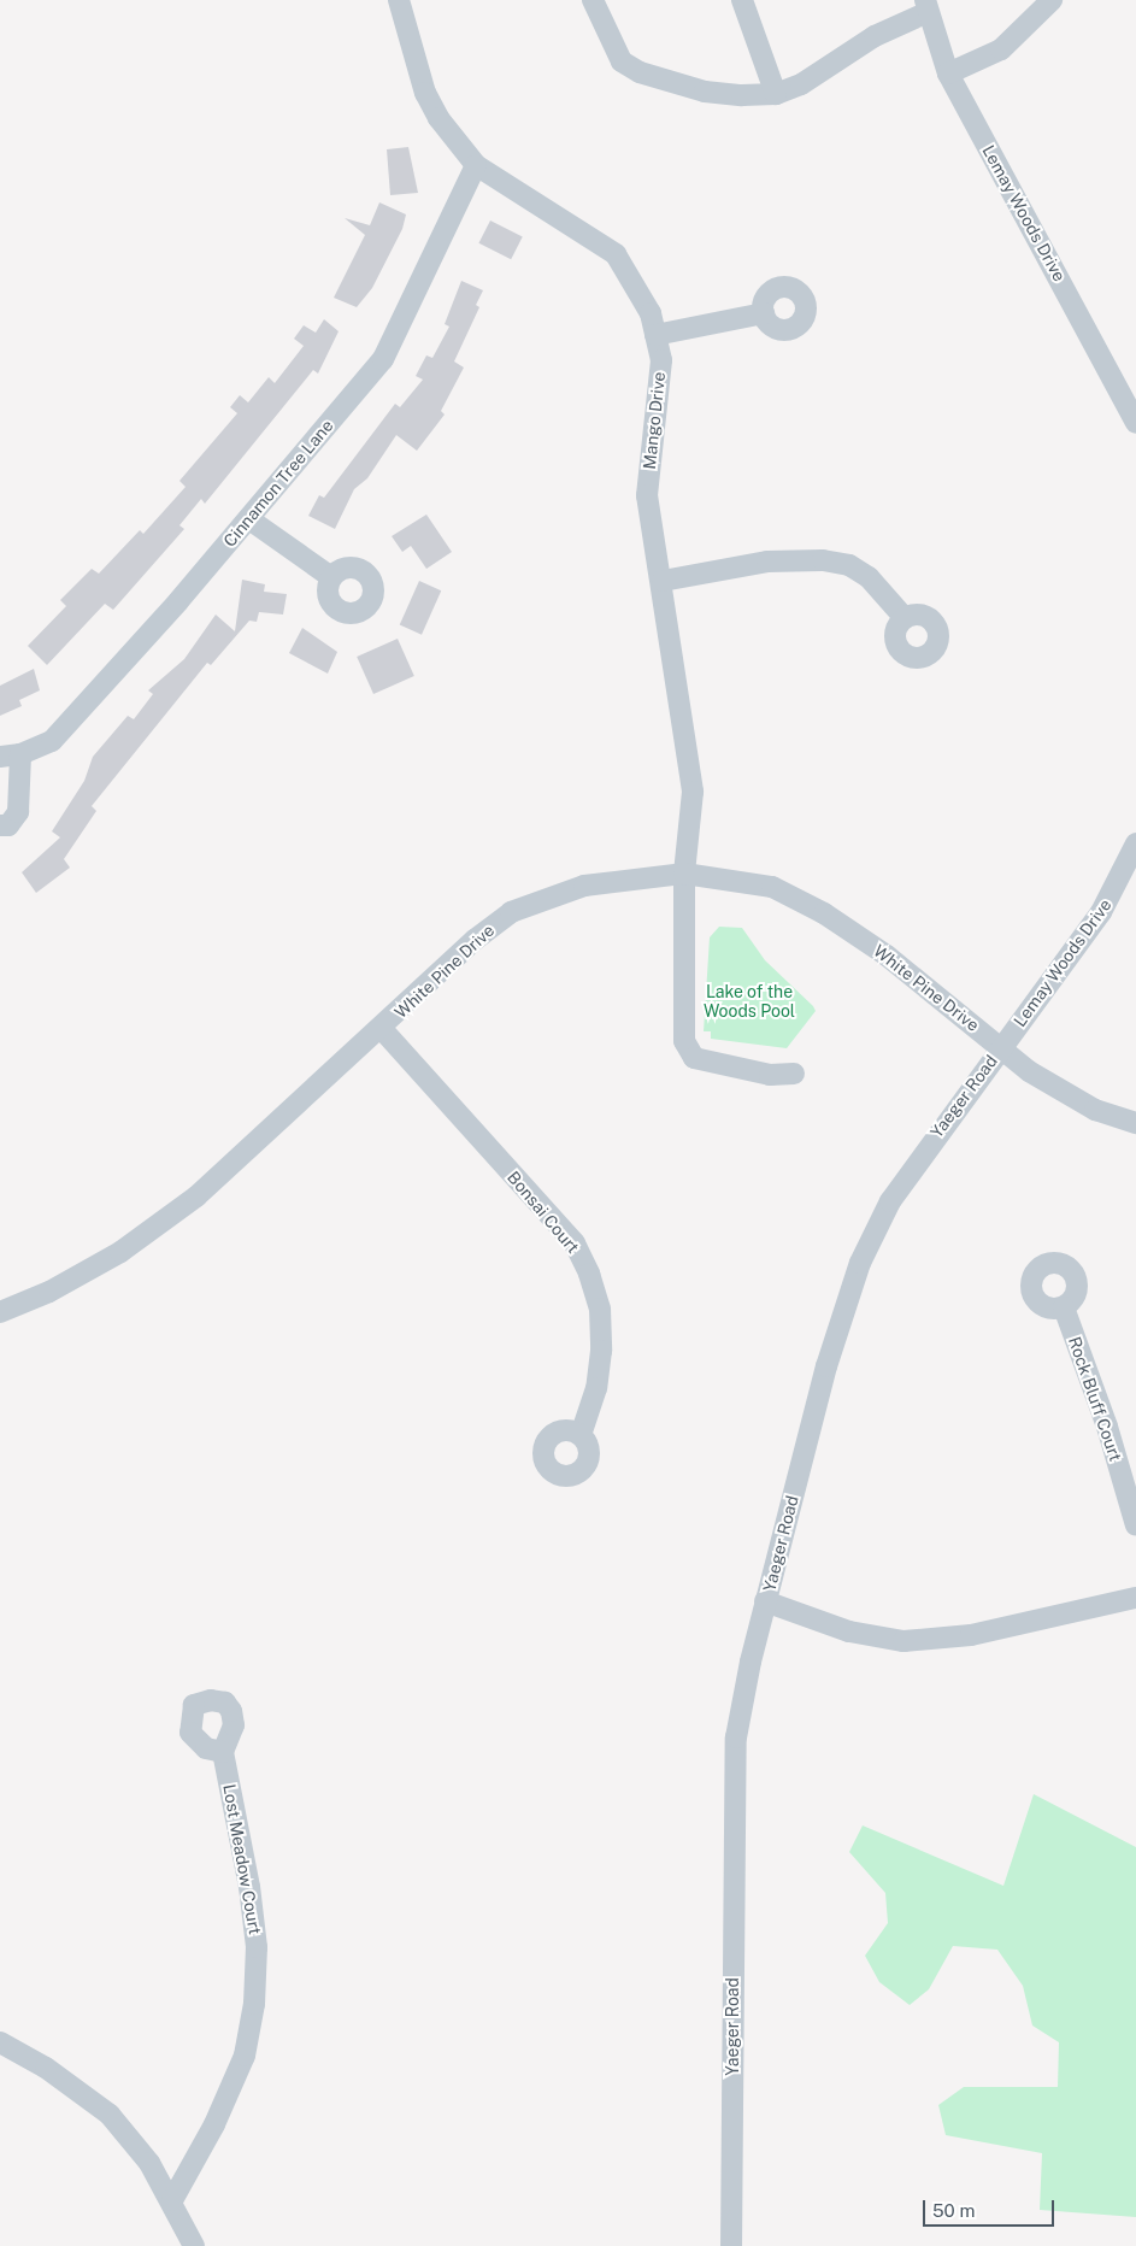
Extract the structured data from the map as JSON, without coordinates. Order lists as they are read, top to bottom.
{
  "streets": {
    "street": [
      "Lemay Woods Drive",
      "Mango Drive",
      "Cinnamon Tree Lane",
      "White Pine Drive",
      "Yaeger Road",
      "Bonsai Court",
      "Rock Bluff Court",
      "Lost Meadow Court"
    ]
  },
  "crossings": [
    ["Lemay Woods Drive", "White Pine Drive"],
    ["Lemay Woods Drive", "Yaeger Road"],
    ["Mango Drive", "Cinnamon Tree Lane"],
    ["Mango Drive", "White Pine Drive"],
    ["White Pine Drive", "Yaeger Road"],
    ["White Pine Drive", "Bonsai Court"]
  ],
  "parks": ["Lake of the Woods Pool"],
  "scale_bar": "50 m"
}
